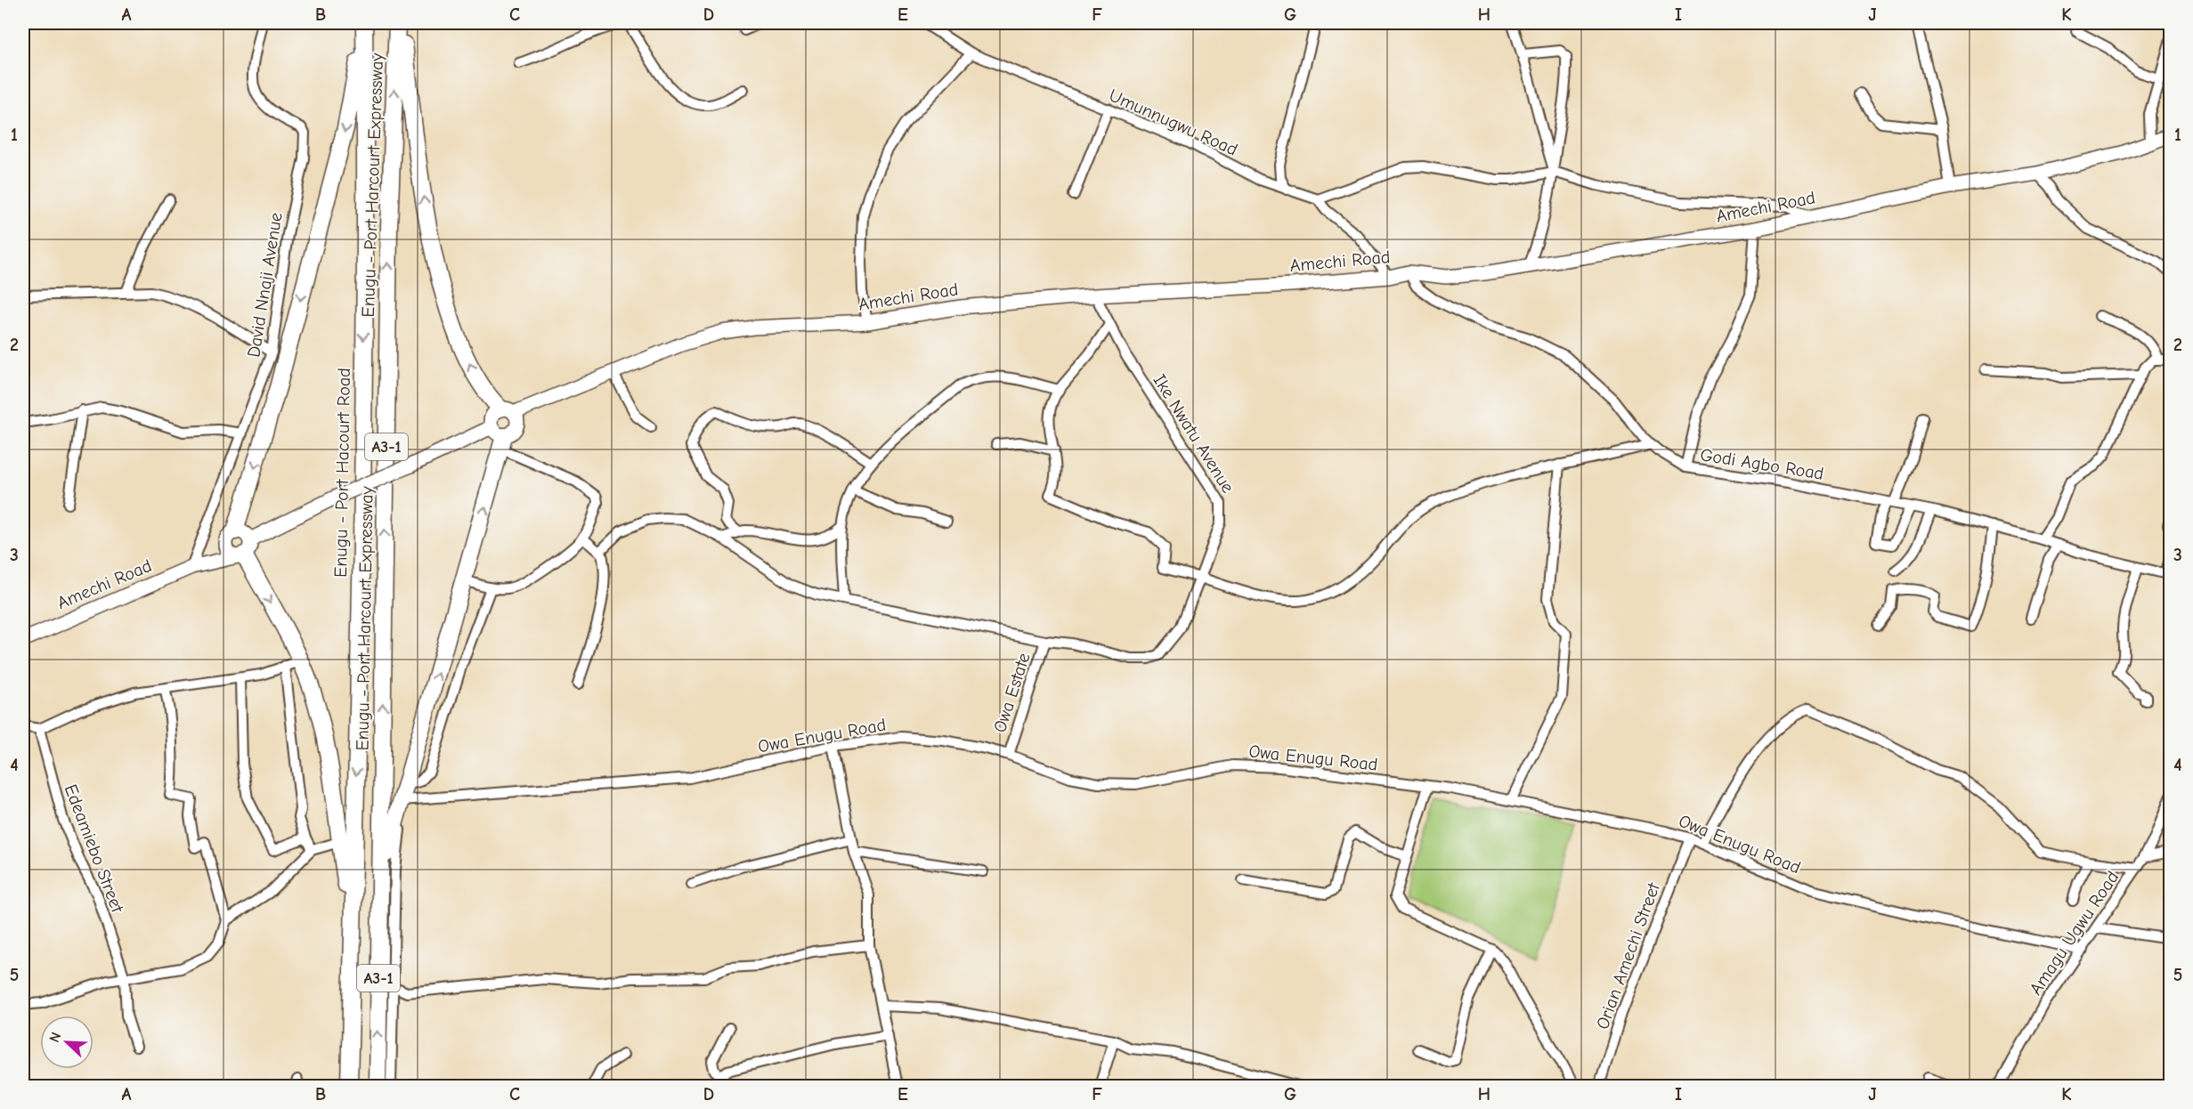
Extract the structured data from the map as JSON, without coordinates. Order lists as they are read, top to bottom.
{
  "streets": {
    "highway": ["Enugu - Port Harcourt Expressway", "A3-1", "Enugu - Port Hacourt Road"],
    "main road": ["Amechi Road"],
    "street": [
      "Umunnugwu Road",
      "David Nnaji Avenue",
      "Ike Nwatu Avenue",
      "Godi Agbo Road",
      "Owa Estate",
      "Owa Enugu Road",
      "Edeamiebo Street",
      "Amagu Ugwu Road",
      "Orian Amechi Street"
    ]
  },
  "crossings": [
    ["Umunnugwu Road", "Amechi Road"],
    ["Amechi Road", "David Nnaji Avenue"],
    ["Amechi Road", "Ike Nwatu Avenue"],
    ["Amechi Road", "Godi Agbo Road"],
    ["Ike Nwatu Avenue", "Owa Estate"],
    ["A3-1", "Enugu - Port Hacourt Road"],
    ["Owa Estate", "Owa Enugu Road"],
    ["Owa Enugu Road", "Amagu Ugwu Road"],
    ["Owa Enugu Road", "Orian Amechi Street"]
  ],
  "north": "top left",
  "grid": {
    "columns": [
      "A",
      "B",
      "C",
      "D",
      "E",
      "F",
      "G",
      "H",
      "I",
      "J",
      "K"
    ],
    "rows": [
      "1",
      "2",
      "3",
      "4",
      "5"
    ]
  }
}
